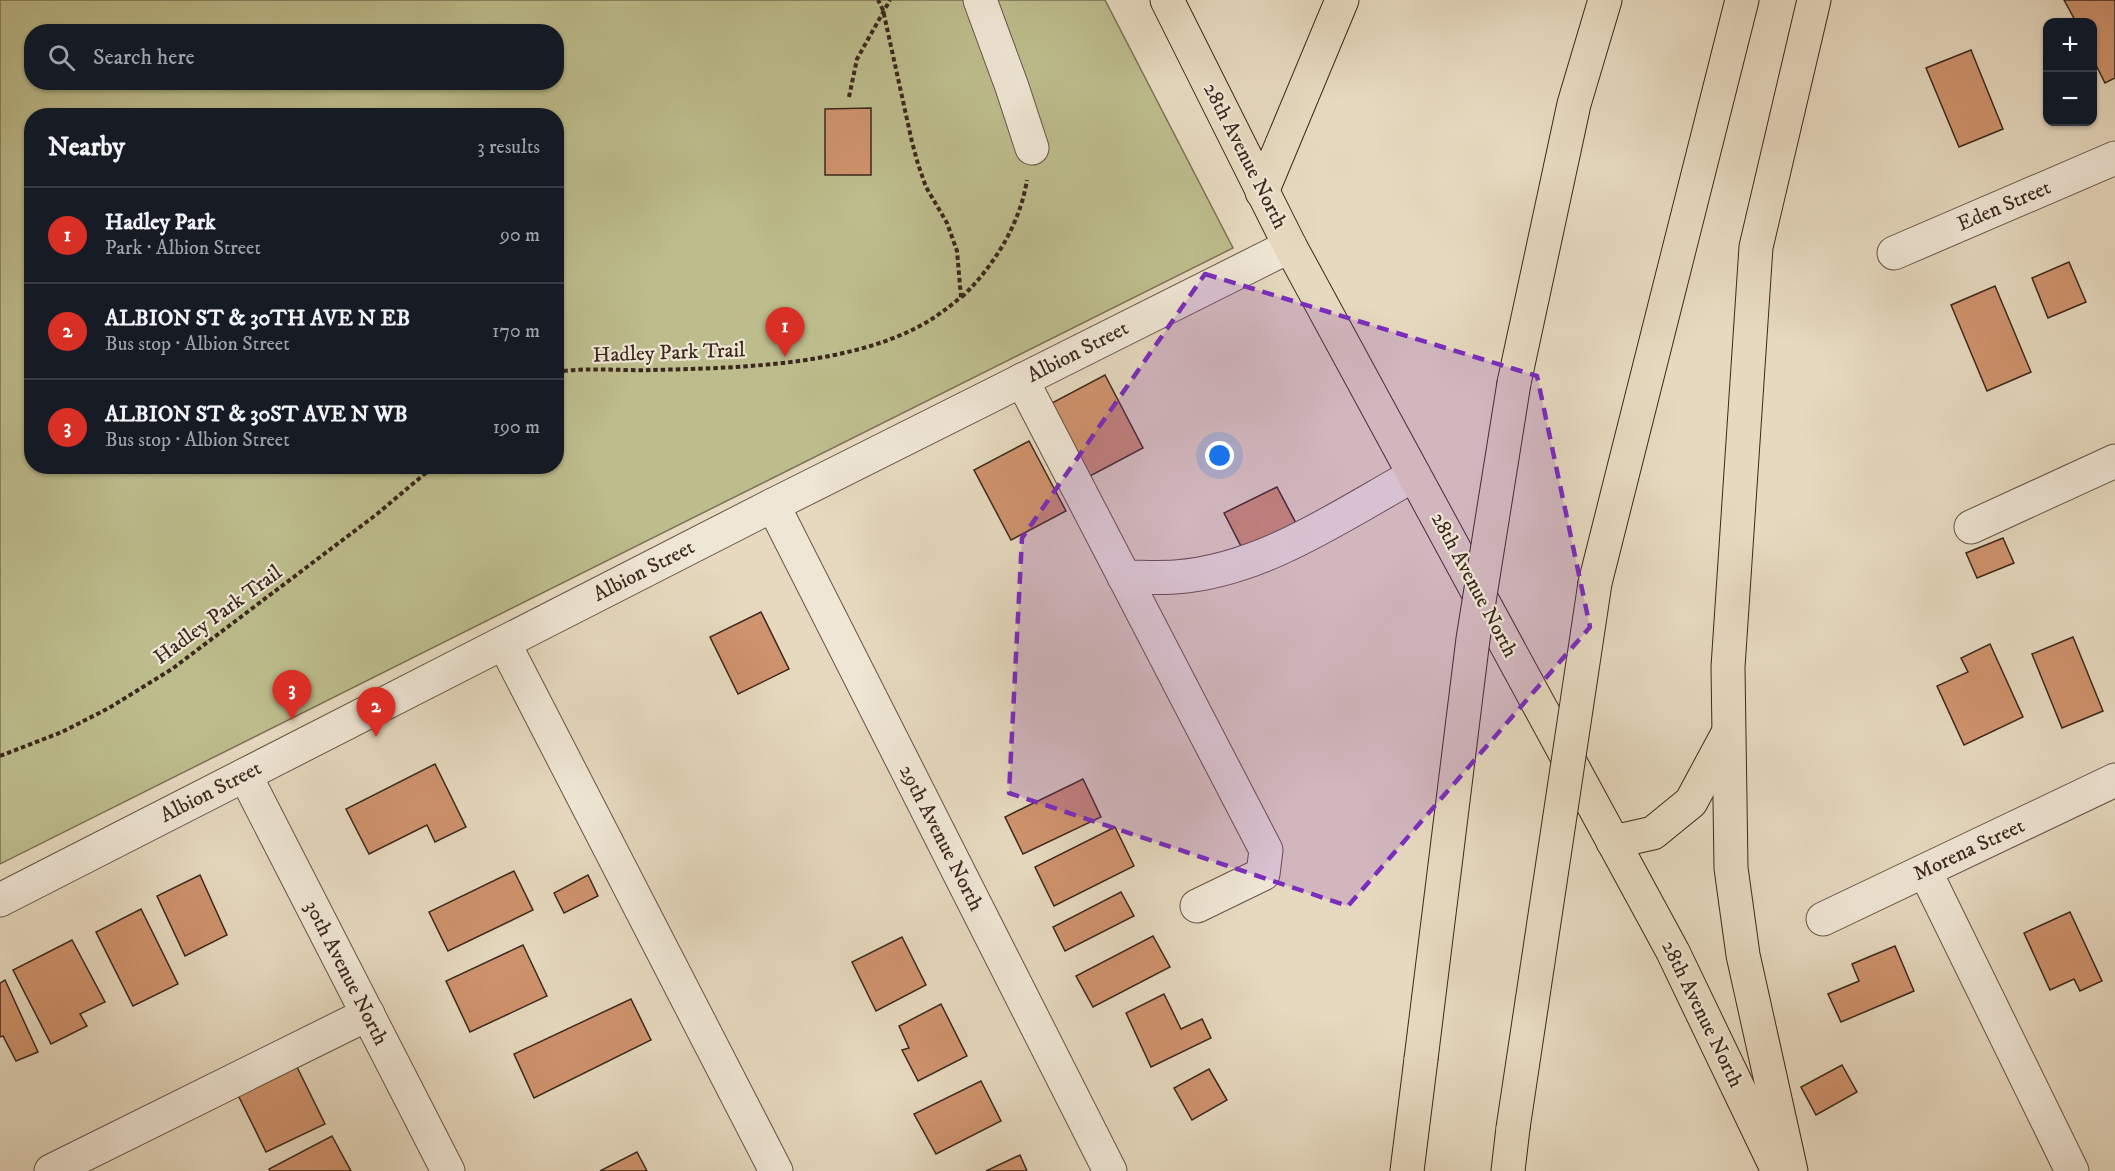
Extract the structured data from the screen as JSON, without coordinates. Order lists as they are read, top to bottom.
{
  "streets": {
    "main road": ["28th Avenue North"],
    "street": [
      "Eden Street",
      "Albion Street",
      "29th Avenue North",
      "Morena Street",
      "30th Avenue North"
    ],
    "path": ["Hadley Park Trail"]
  },
  "crossings": [
    ["28th Avenue North", "Albion Street"],
    ["Albion Street", "29th Avenue North"],
    ["Albion Street", "30th Avenue North"]
  ],
  "page": {
    "map_buttons": ["+", "−"],
    "search": "Search here",
    "heading": ["Nearby", "3 results"],
    "list": [
      {
        "mark": "1",
        "name": "Hadley Park",
        "note": "Park · Albion Street",
        "value": "90 m"
      },
      {
        "mark": "2",
        "name": "ALBION ST & 30TH AVE N EB",
        "note": "Bus stop · Albion Street",
        "value": "170 m"
      },
      {
        "mark": "3",
        "name": "ALBION ST & 30ST AVE N WB",
        "note": "Bus stop · Albion Street",
        "value": "190 m"
      }
    ],
    "pins": ["1", "3", "2"]
  }
}
